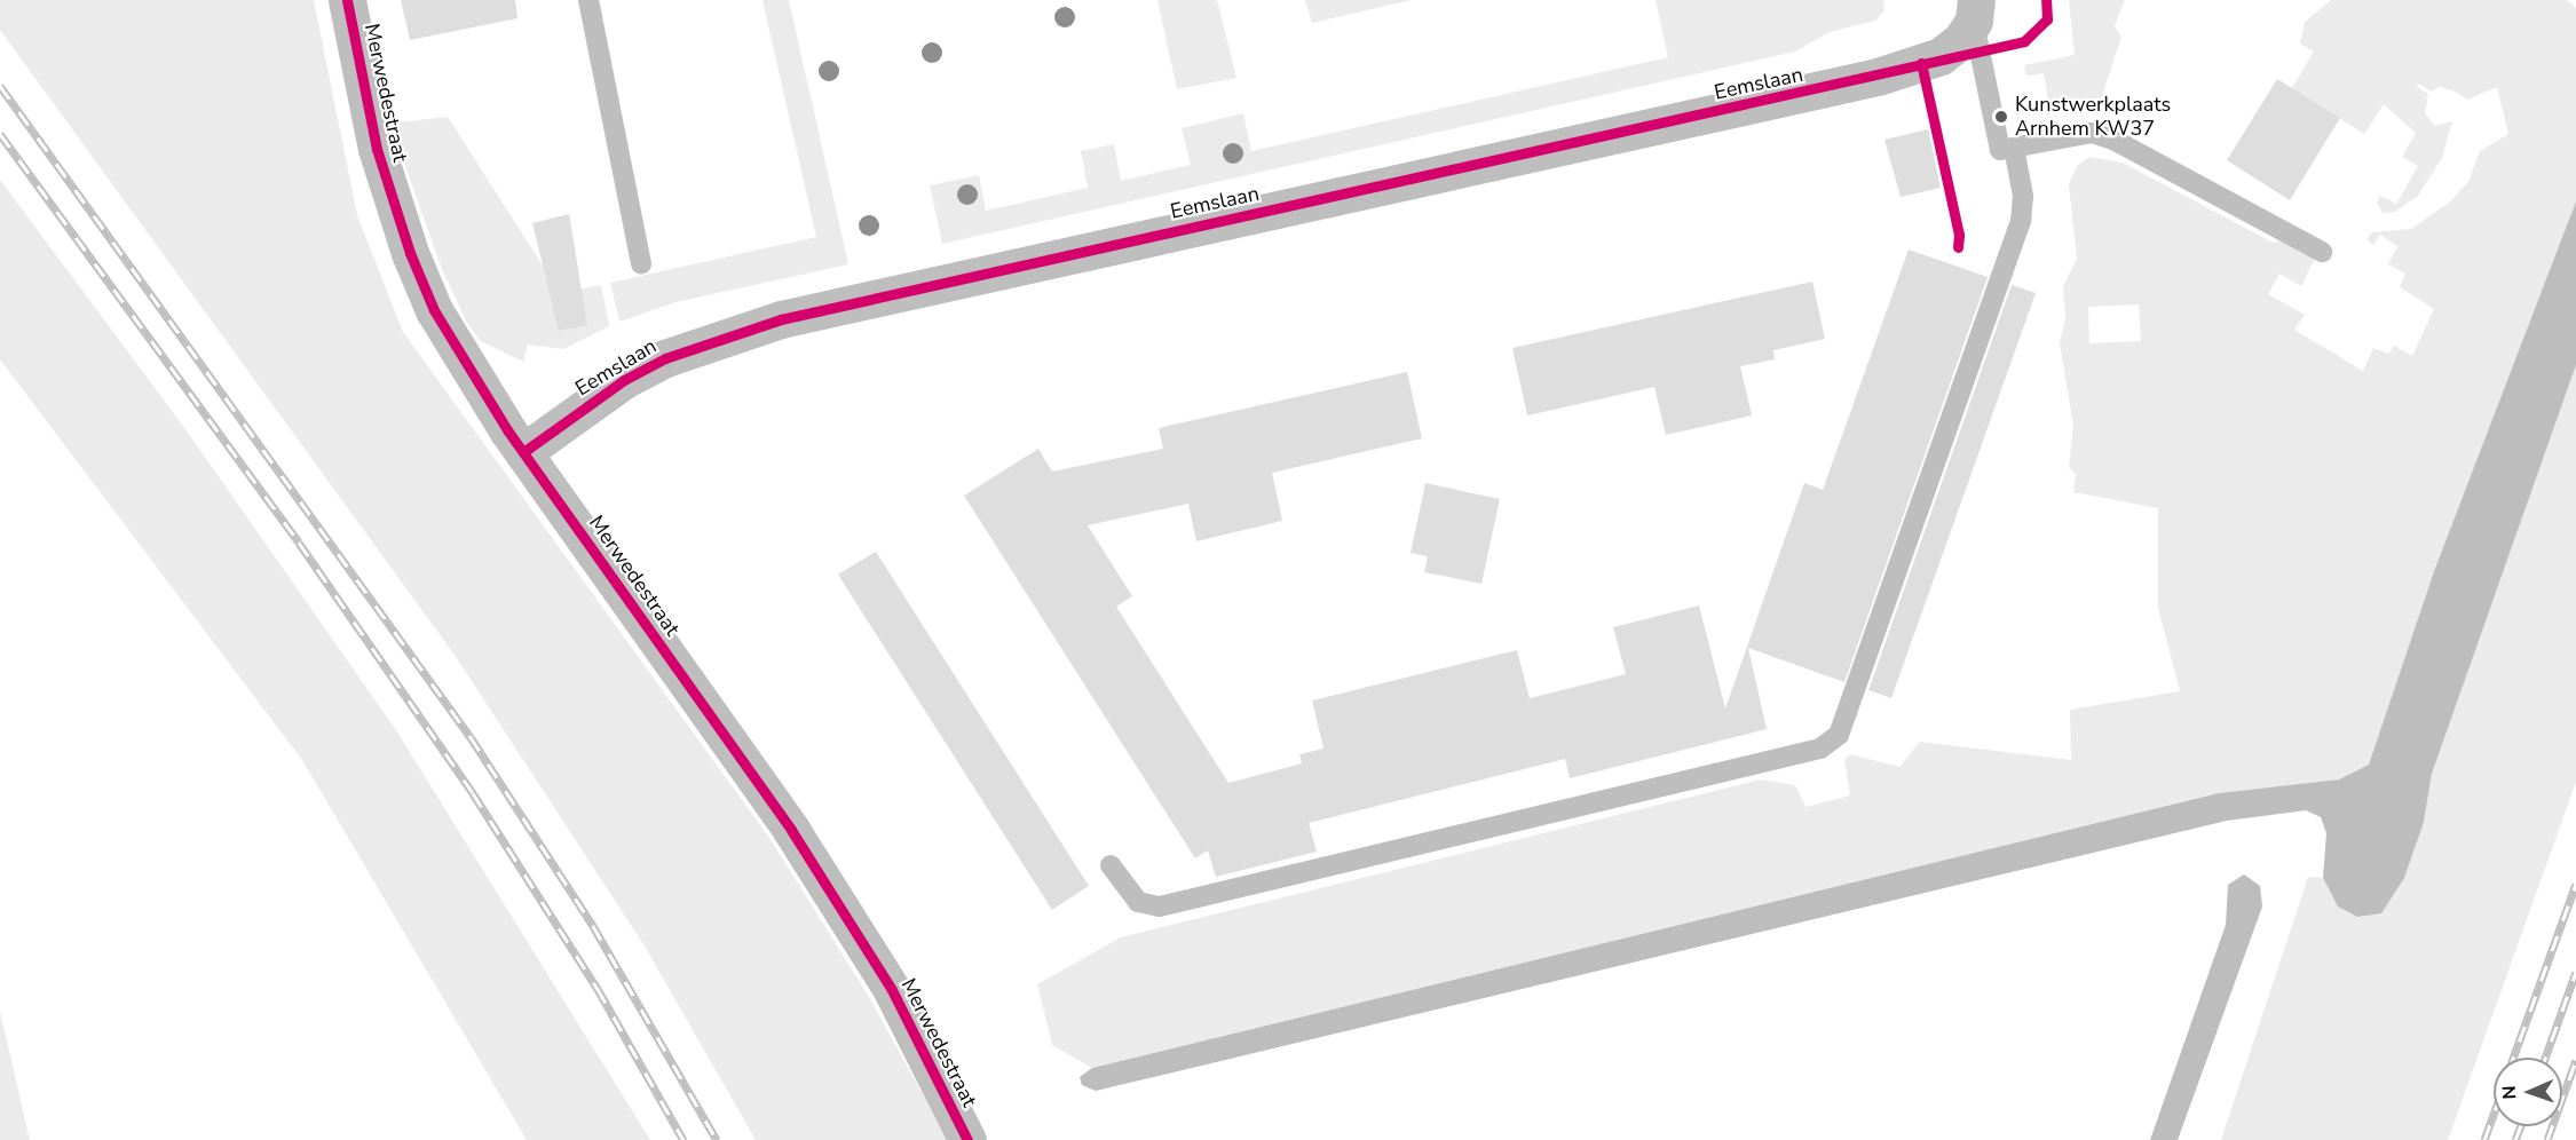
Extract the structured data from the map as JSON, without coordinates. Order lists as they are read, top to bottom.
{
  "streets": {
    "street": ["Eemslaan", "Merwedestraat"]
  },
  "crossings": [
    ["Eemslaan", "Merwedestraat"]
  ],
  "places": ["Kunstwerkplaats Arnhem KW37"],
  "north": "left"
}
